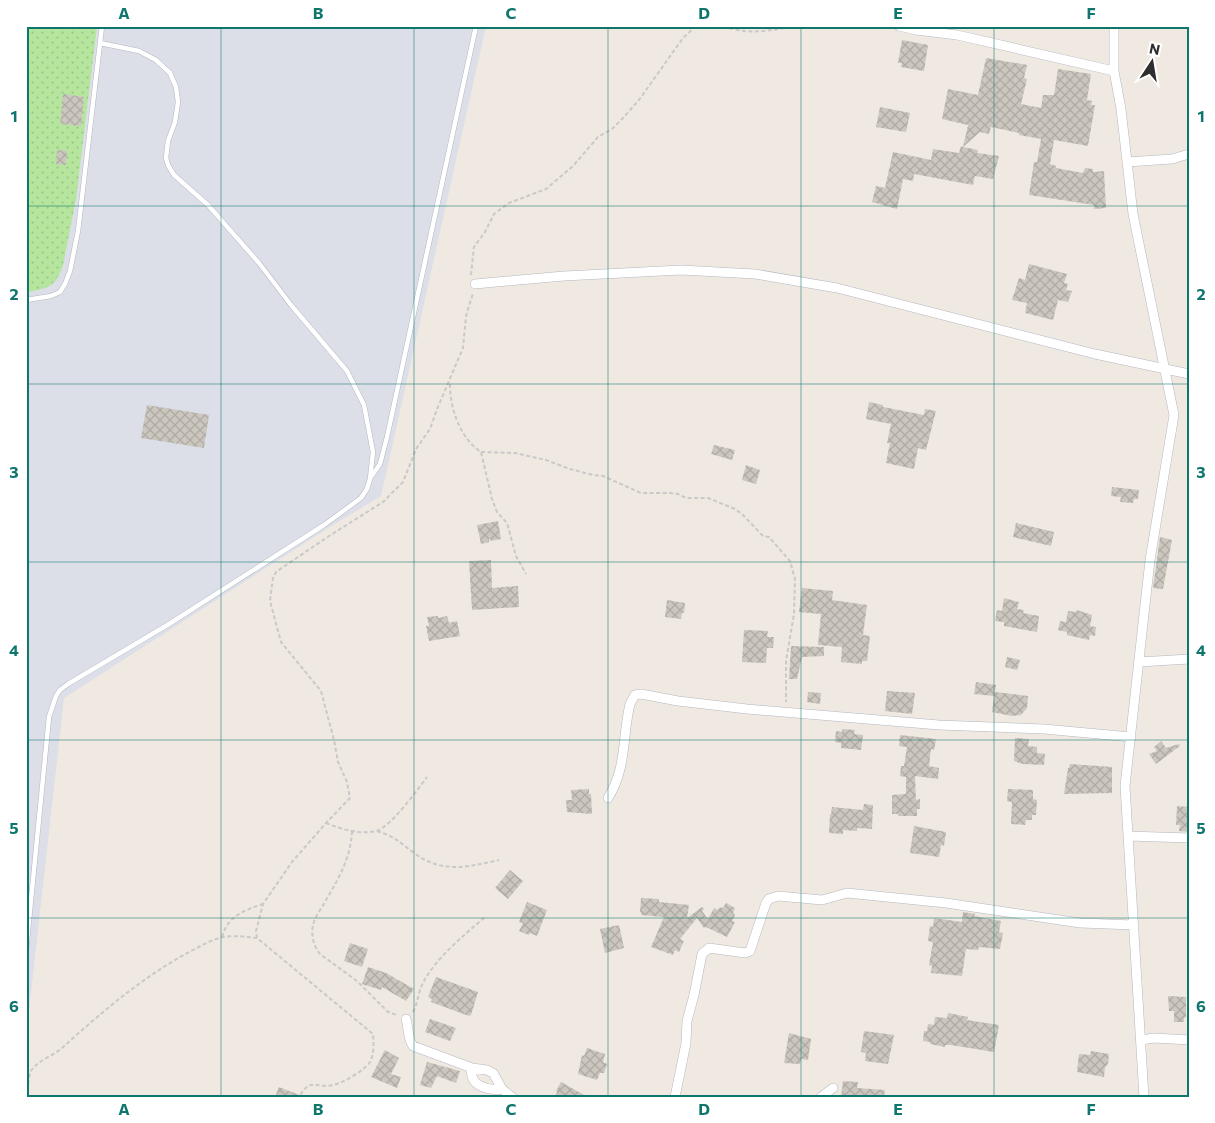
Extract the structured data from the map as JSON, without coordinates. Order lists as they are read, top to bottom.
{
  "north": "top",
  "grid": {
    "columns": [
      "A",
      "B",
      "C",
      "D",
      "E",
      "F"
    ],
    "rows": [
      "1",
      "2",
      "3",
      "4",
      "5",
      "6"
    ]
  }
}
